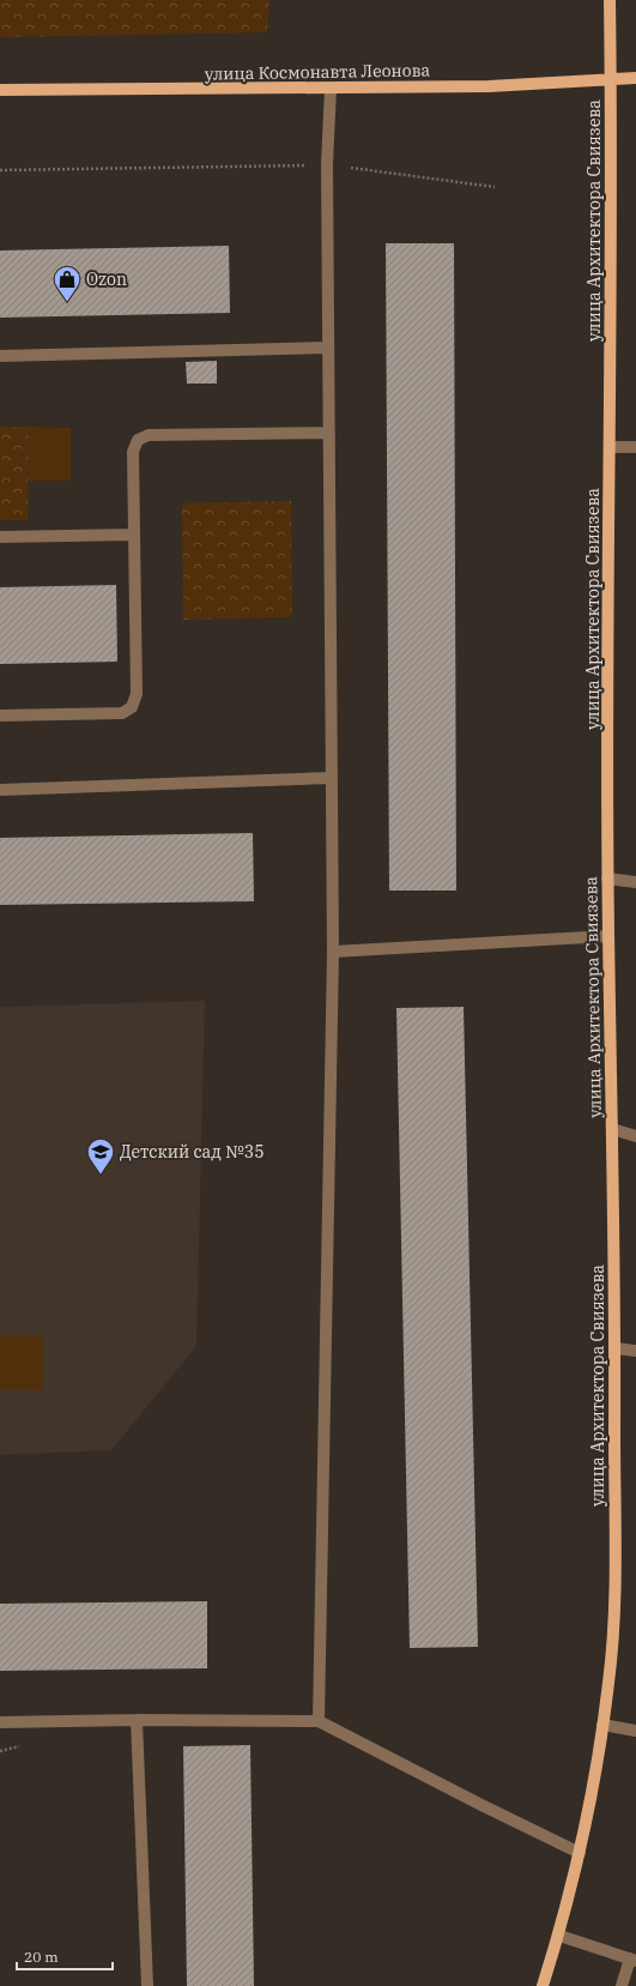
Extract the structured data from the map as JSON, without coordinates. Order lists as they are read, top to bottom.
{
  "streets": {
    "main road": ["улица Космонавта Леонова", "улица Архитектора Свиязева"]
  },
  "crossings": [
    ["улица Космонавта Леонова", "улица Архитектора Свиязева"]
  ],
  "places": {
    "shop": ["Ozon"],
    "school or university": ["Детский сад №35"]
  },
  "scale_bar": "20 m"
}
